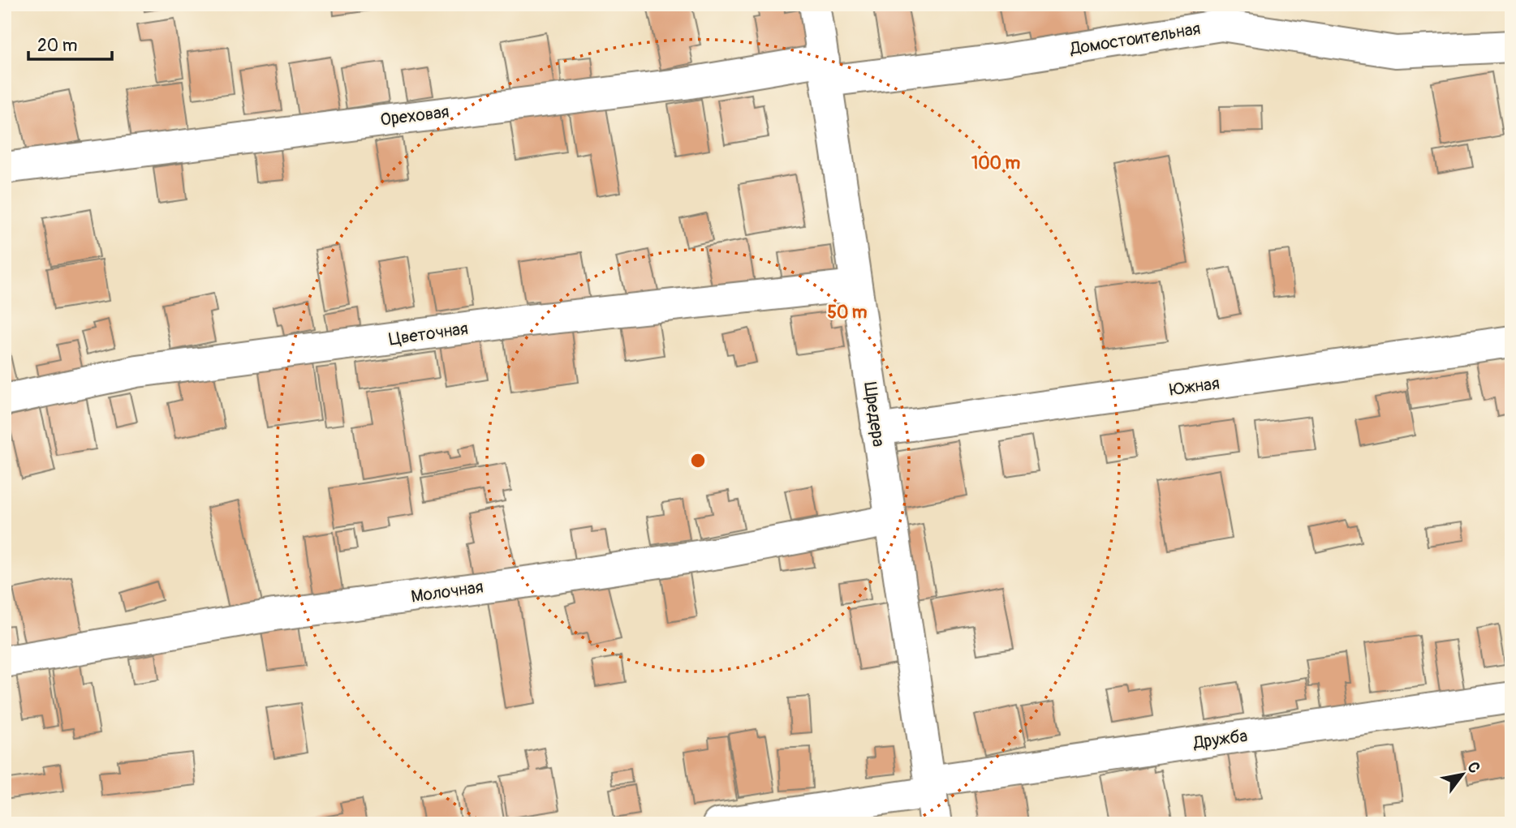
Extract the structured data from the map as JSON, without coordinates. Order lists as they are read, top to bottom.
{
  "streets": {
    "street": [
      "Домостоительная",
      "Ореховая",
      "Цветочная",
      "Южная",
      "Шредера",
      "Молочная",
      "Дружба"
    ]
  },
  "crossings": [
    ["Домостоительная", "Ореховая"],
    ["Домостоительная", "Шредера"],
    ["Ореховая", "Шредера"],
    ["Цветочная", "Шредера"],
    ["Южная", "Шредера"],
    ["Шредера", "Молочная"],
    ["Шредера", "Дружба"]
  ],
  "scale_bar": "20 m",
  "north": "top right",
  "rings": ["100 m", "50 m"]
}
